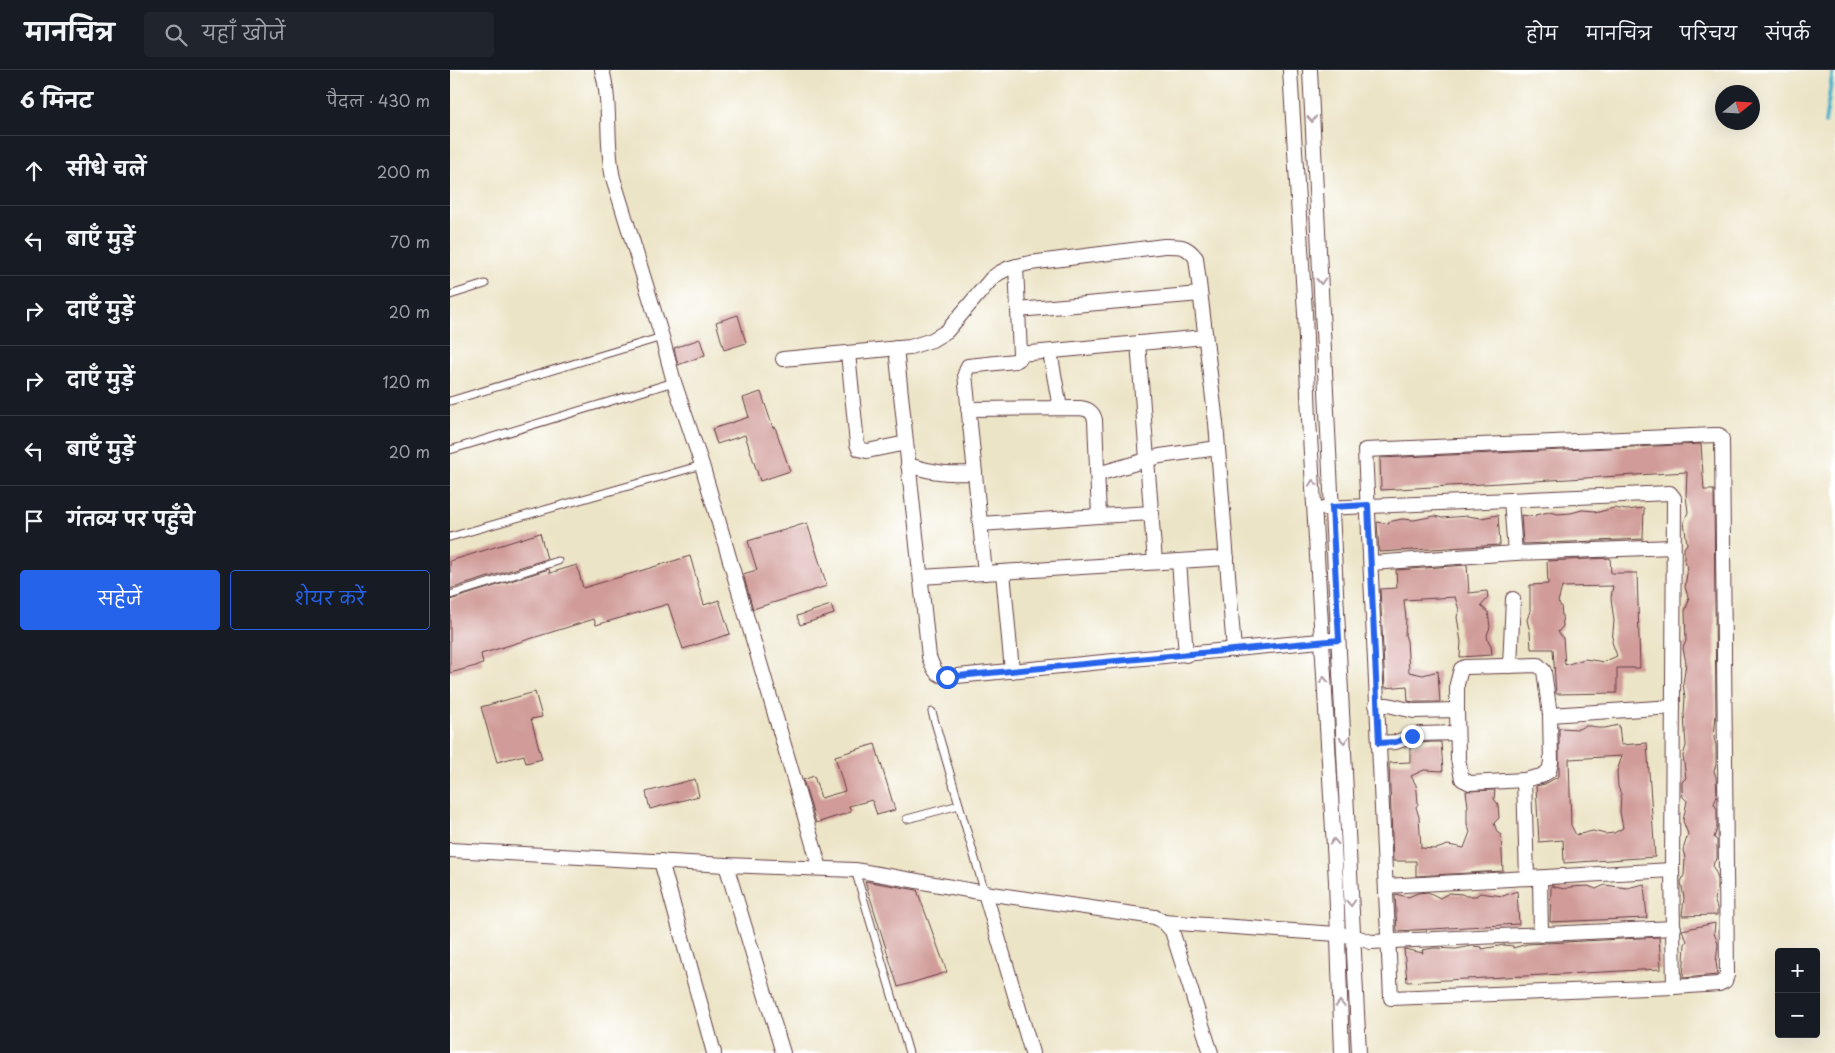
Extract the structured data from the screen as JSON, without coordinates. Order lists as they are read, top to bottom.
{
  "north": "right",
  "page": {
    "header": "मानचित्र",
    "search": "यहाँ खोजें",
    "nav": [
      "होम",
      "मानचित्र",
      "परिचय",
      "संपर्क"
    ],
    "heading": ["6 मिनट", "पैदल · 430 m"],
    "list": [
      ["सीधे चलें", "200 m"],
      ["बाएँ मुड़ें", "70 m"],
      ["दाएँ मुड़ें", "20 m"],
      ["दाएँ मुड़ें", "120 m"],
      ["बाएँ मुड़ें", "20 m"],
      "गंतव्य पर पहुँचे"
    ],
    "buttons": ["सहेजें", "शेयर करें"],
    "map_buttons": ["+", "−"]
  }
}
